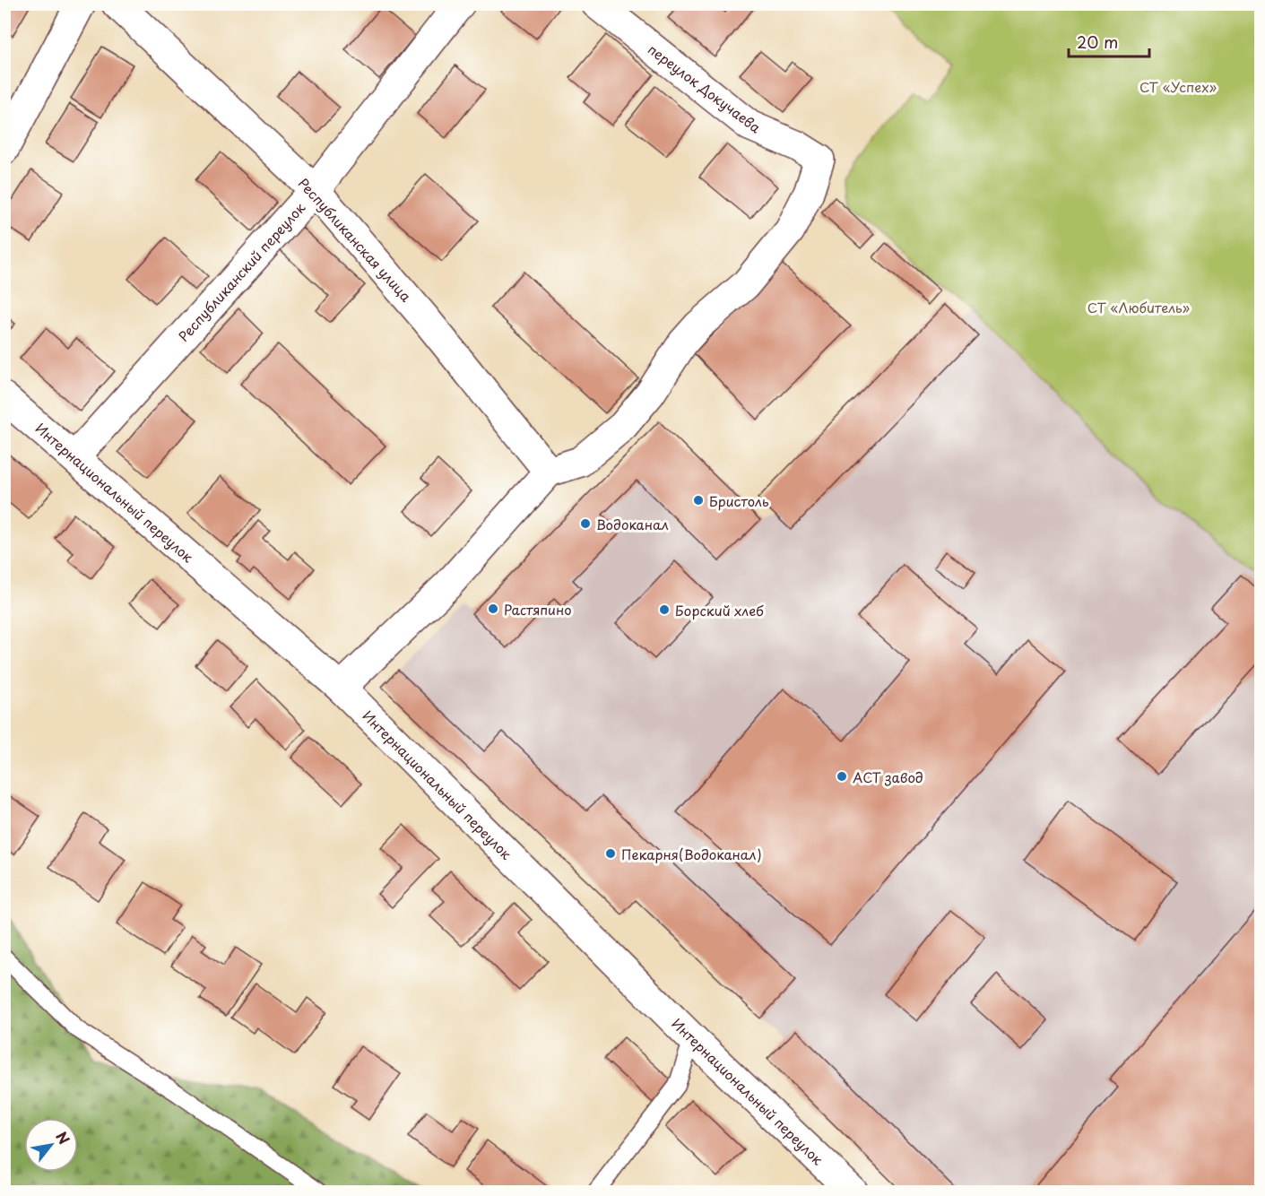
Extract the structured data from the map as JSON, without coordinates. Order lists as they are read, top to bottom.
{
  "streets": {
    "street": [
      "переулок Докучаева",
      "Республиканская улица",
      "Республиканский переулок",
      "Интернациональный переулок"
    ]
  },
  "crossings": [
    ["переулок Докучаева", "Республиканская улица"],
    ["Республиканская улица", "Республиканский переулок"],
    ["Республиканский переулок", "Интернациональный переулок"]
  ],
  "parks": ["СТ «Успех»", "СТ «Любитель»"],
  "places": [
    "Бристоль",
    "Водоканал",
    "Растяпино",
    "Борский хлеб",
    "АСТ завод",
    "Пекарня(Водоканал)"
  ],
  "scale_bar": "20 m",
  "north": "top right"
}
